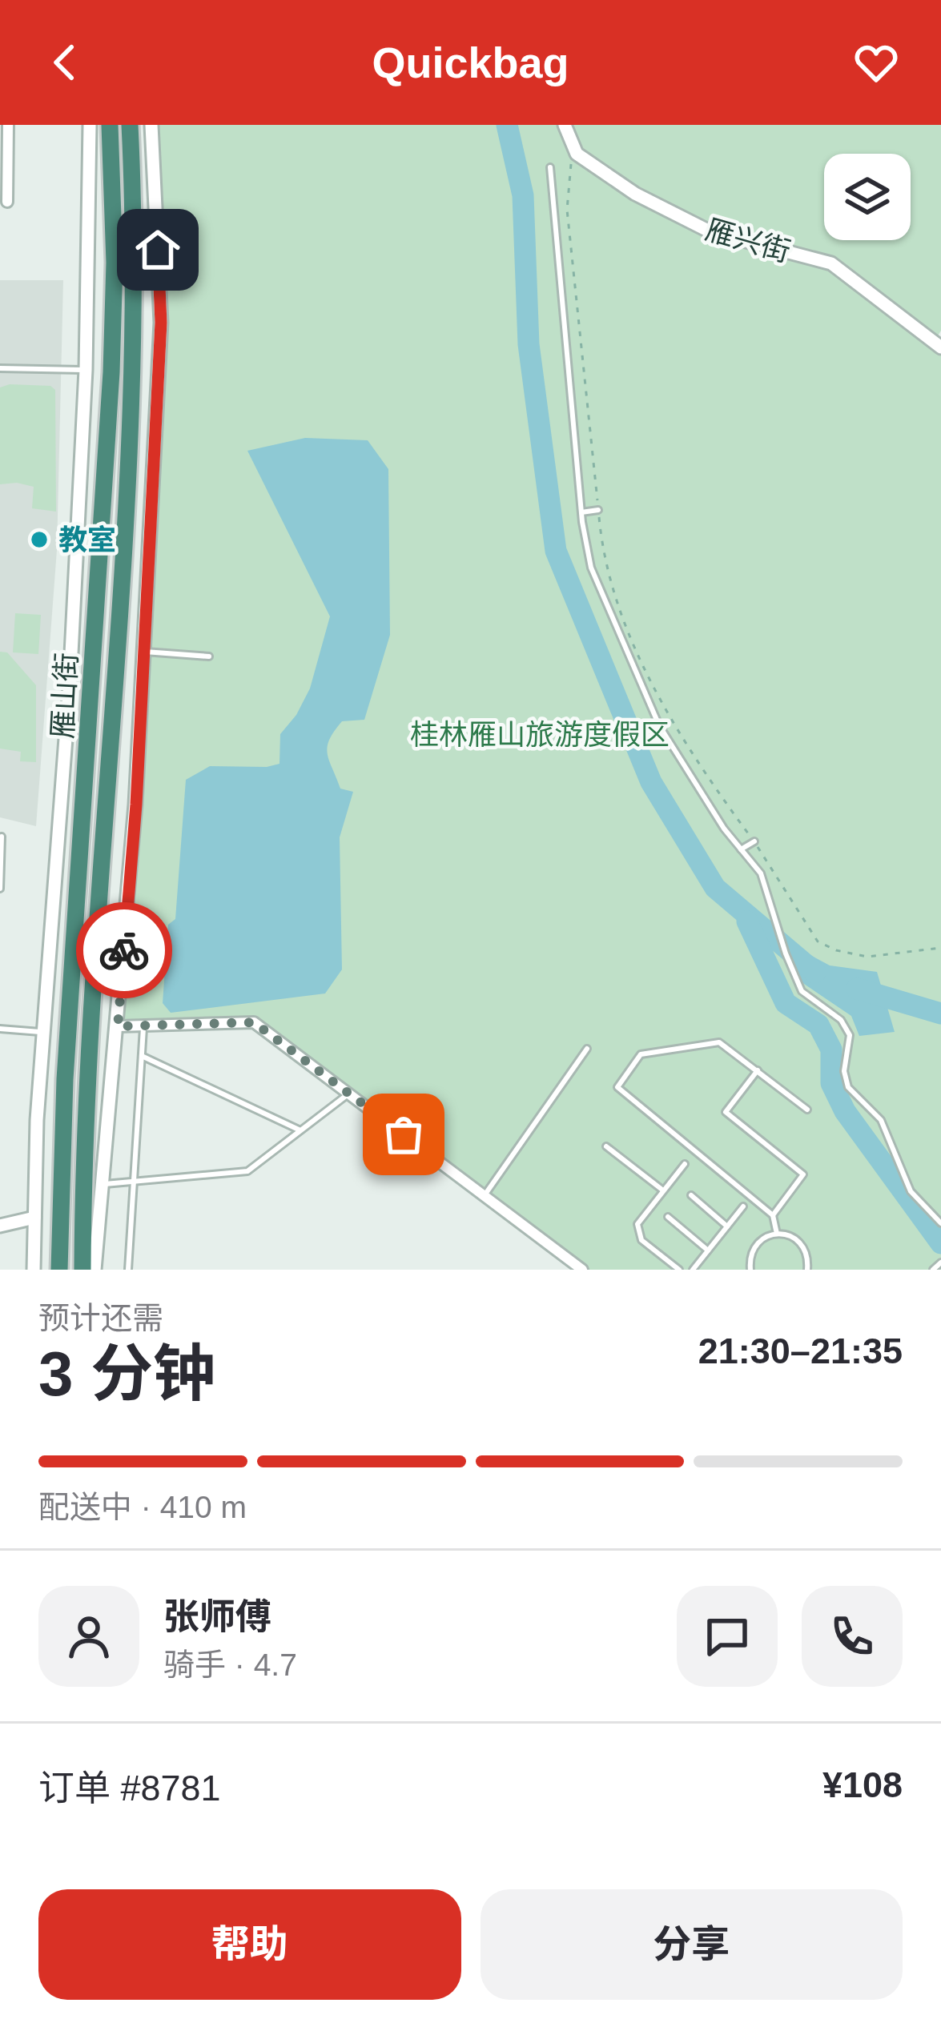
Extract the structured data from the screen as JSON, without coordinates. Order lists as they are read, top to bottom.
{
  "streets": {
    "highway": ["雁山街"],
    "street": ["雁兴街"]
  },
  "parks": ["桂林雁山旅游度假区"],
  "places": ["教室"],
  "page": {
    "header": "Quickbag",
    "heading": ["3 分钟", "预计还需", "21:30–21:35"],
    "panel": [
      "张师傅",
      "骑手 · 4.7",
      "订单 #8781",
      "¥108"
    ],
    "bar": "配送中 · 410 m",
    "buttons": ["帮助", "分享"]
  }
}
